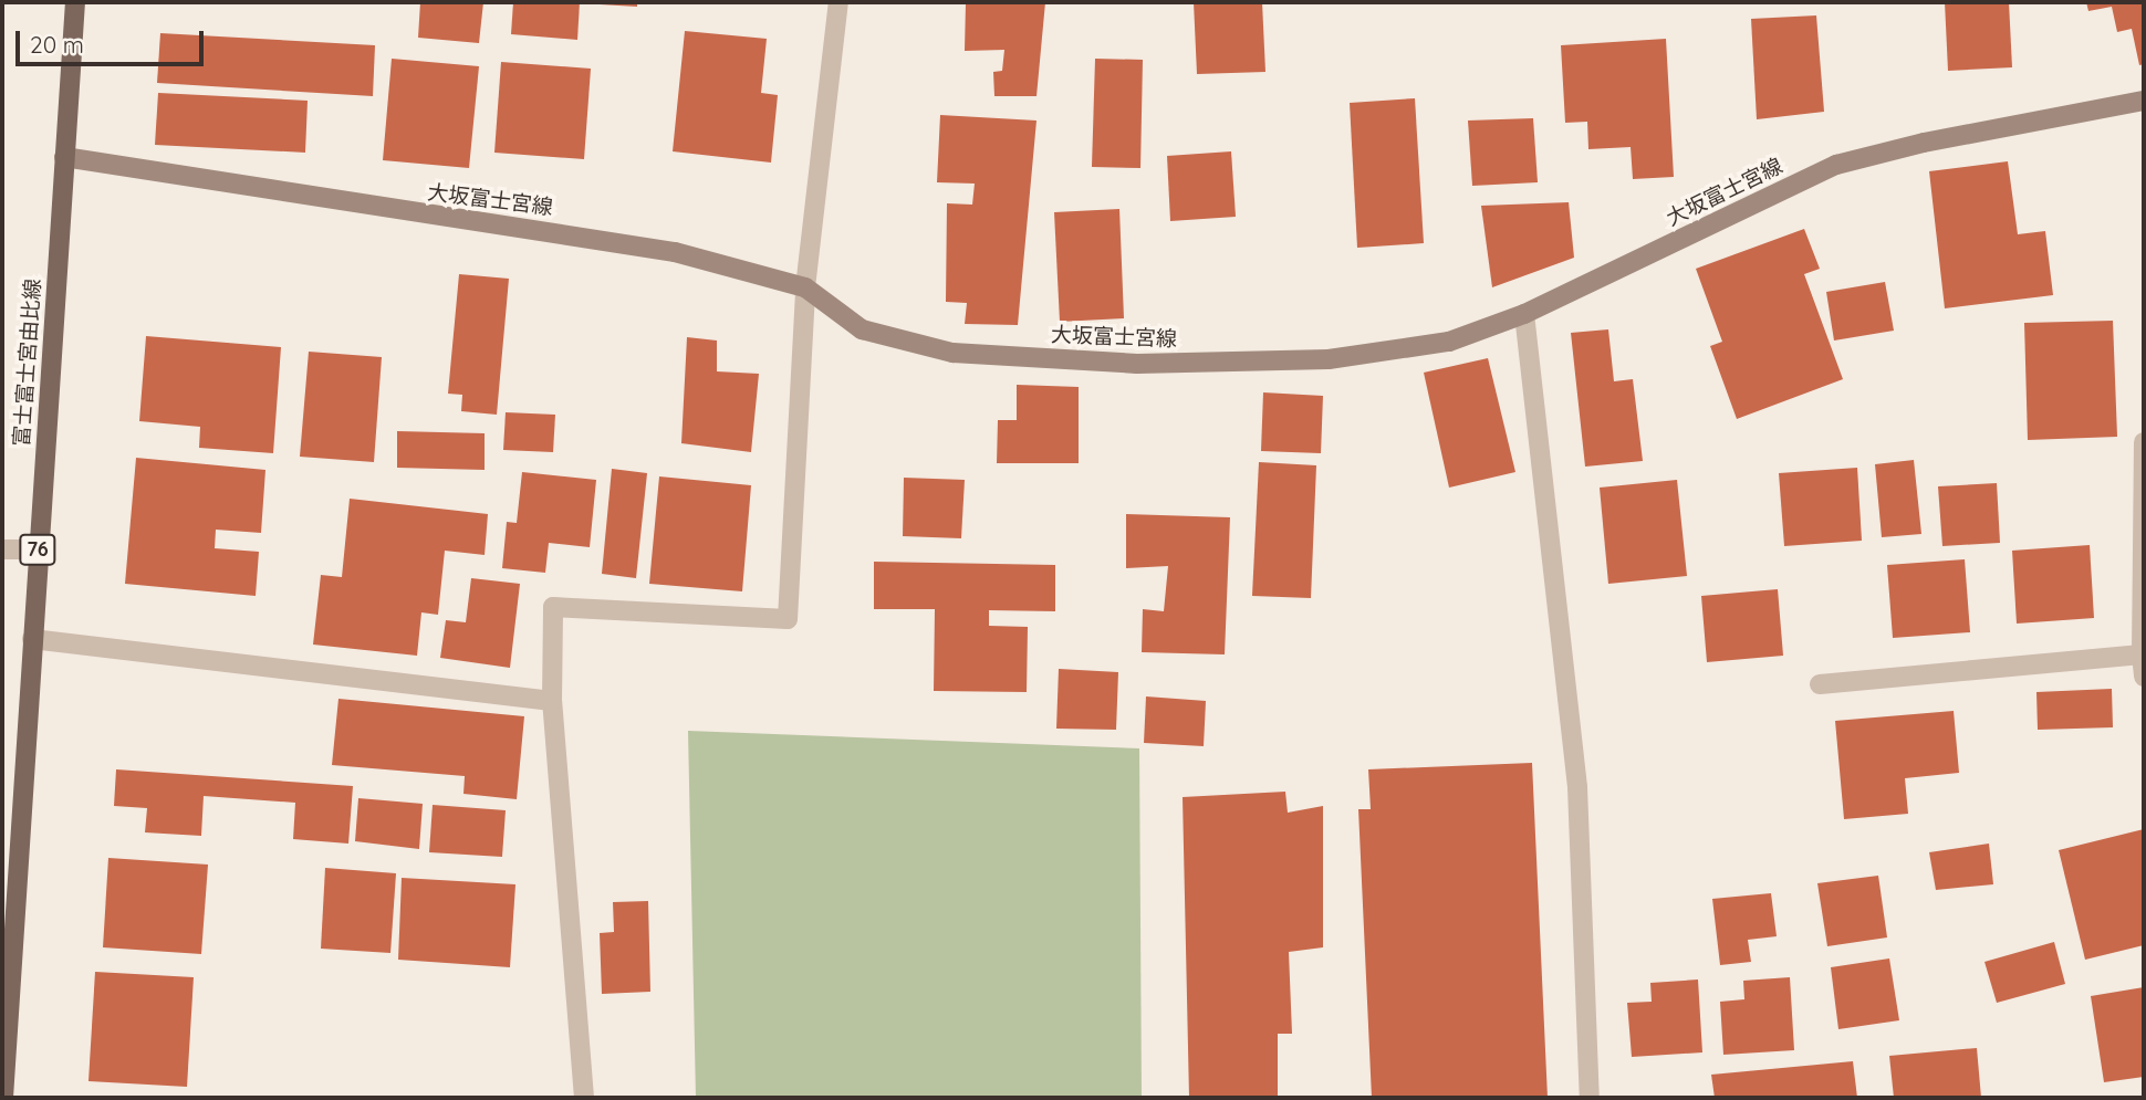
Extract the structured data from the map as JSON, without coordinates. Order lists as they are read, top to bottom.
{
  "streets": {
    "main road": ["大坂富士宮線", "富士富士宮由比線", "76"]
  },
  "crossings": [
    ["大坂富士宮線", "富士富士宮由比線"]
  ],
  "scale_bar": "20 m"
}
